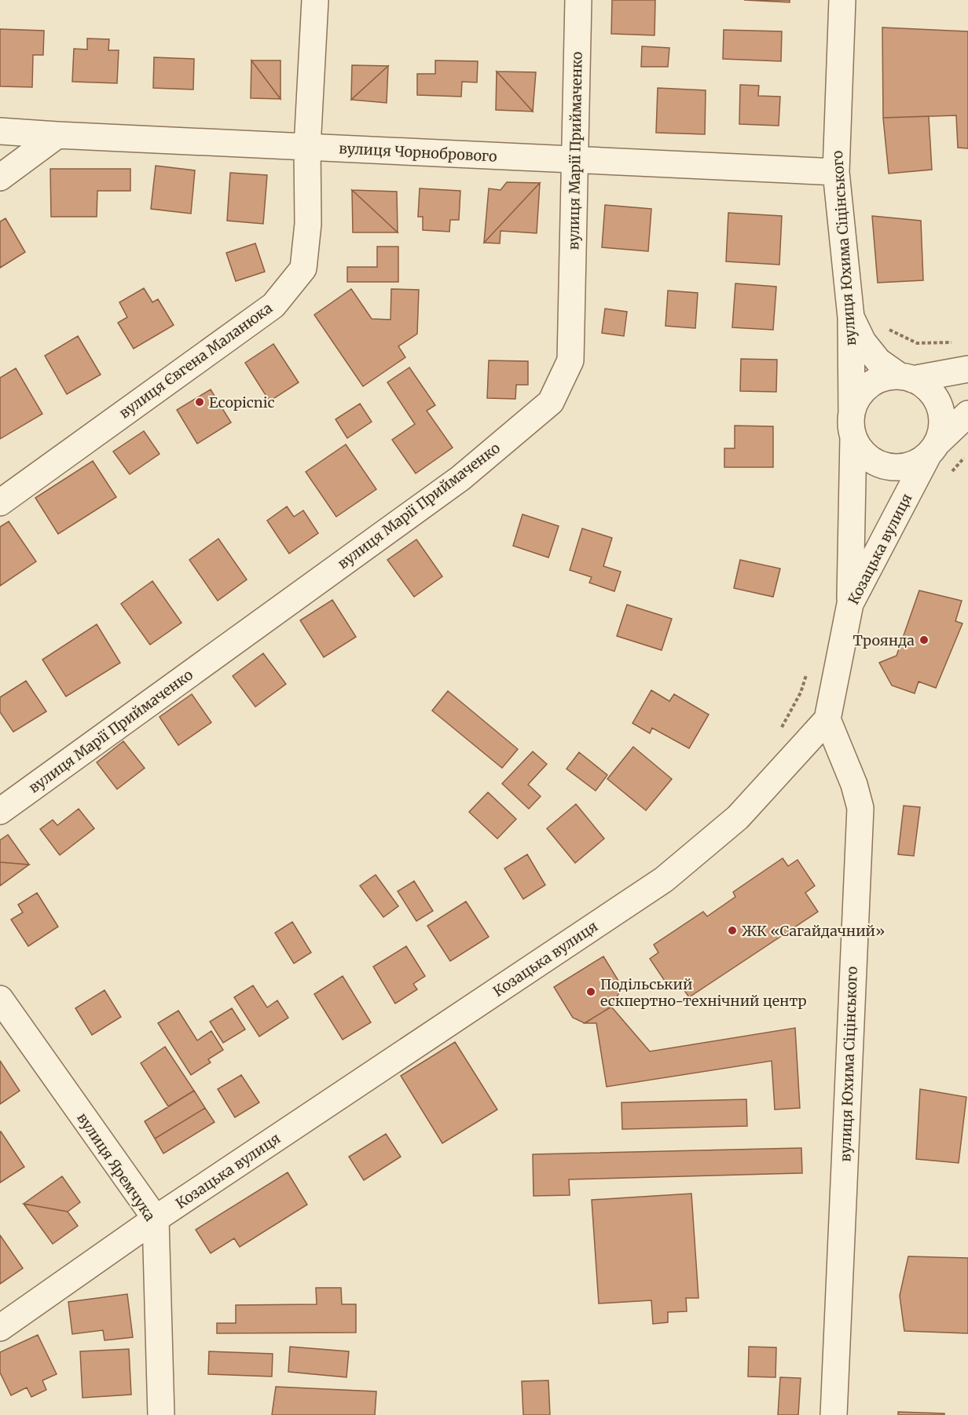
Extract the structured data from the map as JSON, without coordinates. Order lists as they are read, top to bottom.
{
  "streets": {
    "street": [
      "вулиця Марії Приймаченко",
      "вулиця Чорнобрового",
      "вулиця Юхима Сіцінського",
      "вулиця Євгена Маланюка",
      "Козацька вулиця",
      "вулиця Яремчука"
    ]
  },
  "crossings": [
    ["вулиця Марії Приймаченко", "вулиця Чорнобрового"],
    ["вулиця Чорнобрового", "вулиця Юхима Сіцінського"],
    ["вулиця Чорнобрового", "вулиця Євгена Маланюка"],
    ["вулиця Юхима Сіцінського", "Козацька вулиця"],
    ["Козацька вулиця", "вулиця Яремчука"]
  ],
  "places": [
    "Ecopicnic",
    "Троянда",
    "ЖК «Сагайдачний»",
    "Подільський ескпертно-технічний центр"
  ]
}
